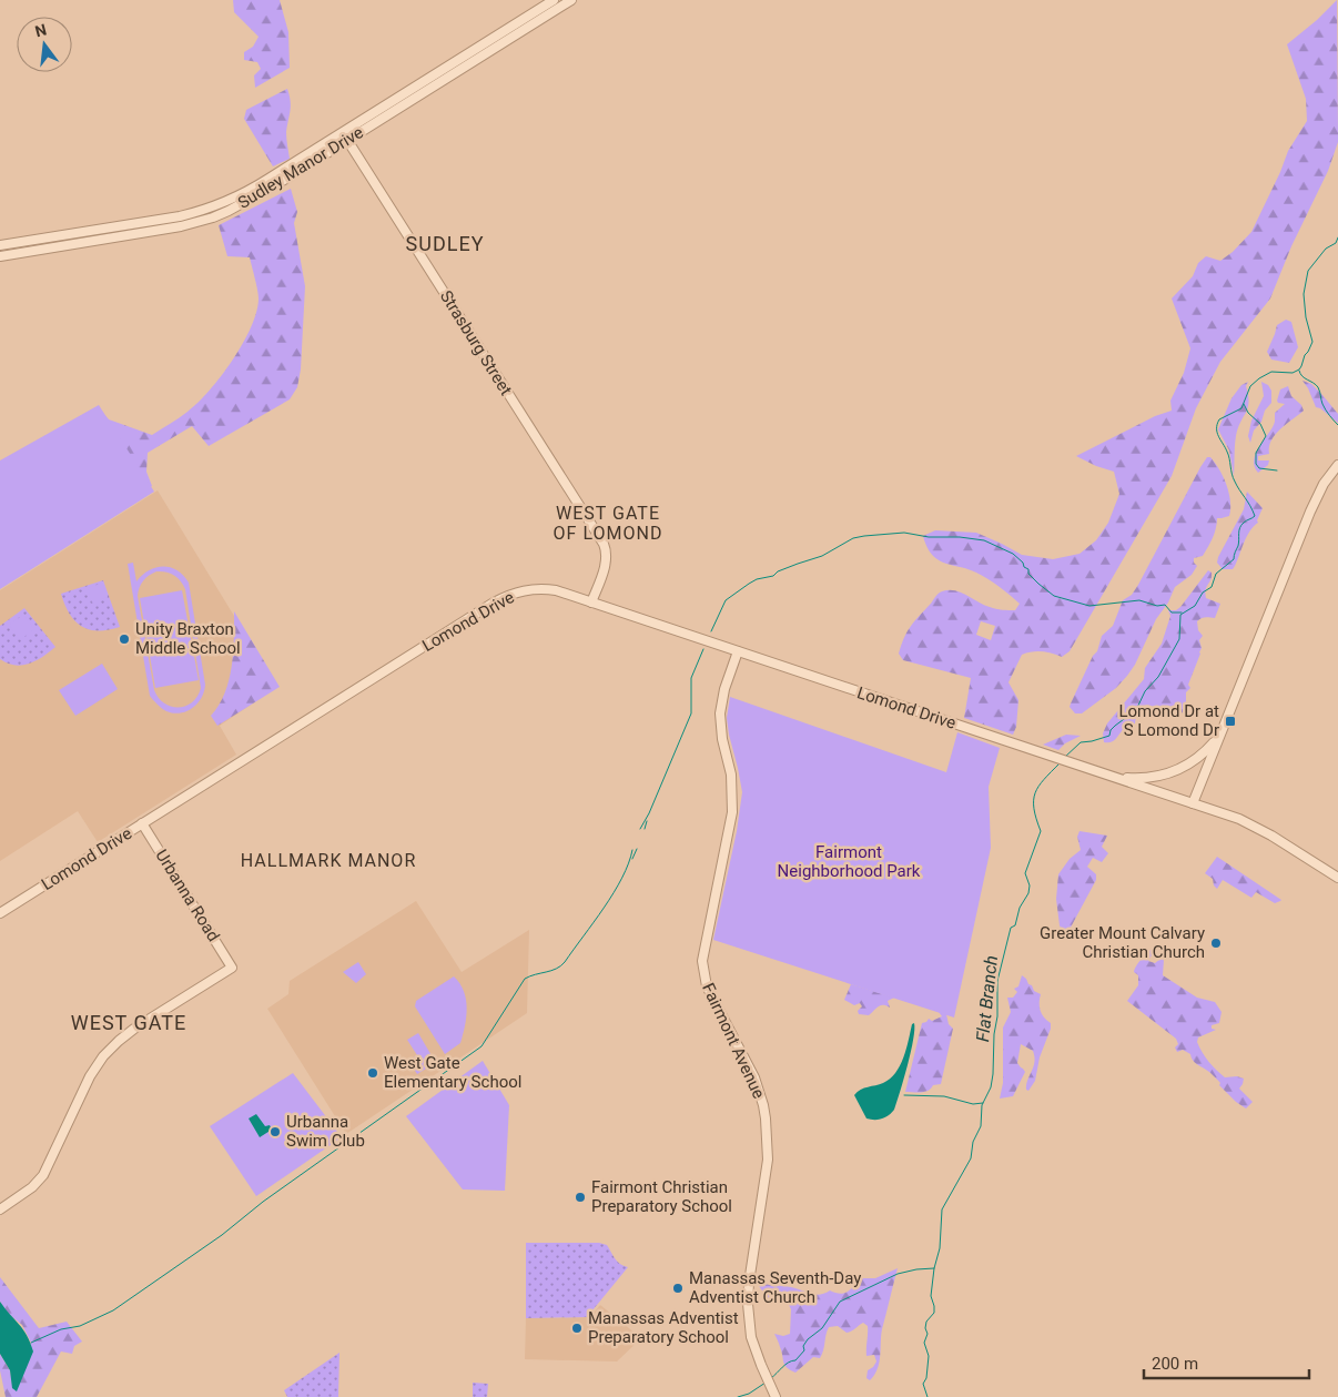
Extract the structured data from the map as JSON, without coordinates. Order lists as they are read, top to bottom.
{
  "streets": {
    "street": [
      "Sudley Manor Drive",
      "Strasburg Street",
      "Lomond Drive",
      "Urbanna Road",
      "Fairmont Avenue"
    ]
  },
  "crossings": [
    ["Sudley Manor Drive", "Strasburg Street"],
    ["Strasburg Street", "Lomond Drive"],
    ["Lomond Drive", "Urbanna Road"],
    ["Lomond Drive", "Fairmont Avenue"]
  ],
  "districts": [
    "SUDLEY",
    "WEST GATE OF LOMOND",
    "HALLMARK MANOR",
    "WEST GATE"
  ],
  "water": ["Flat Branch"],
  "parks": ["Fairmont Neighborhood Park"],
  "places": {
    "other": [
      "Unity Braxton Middle School",
      "Greater Mount Calvary Christian Church",
      "West Gate Elementary School",
      "Urbanna Swim Club",
      "Fairmont Christian Preparatory School",
      "Manassas Seventh-Day Adventist Church",
      "Manassas Adventist Preparatory School"
    ],
    "transit": ["Lomond Dr at S Lomond Dr"]
  },
  "scale_bar": "200 m",
  "north": "top"
}
